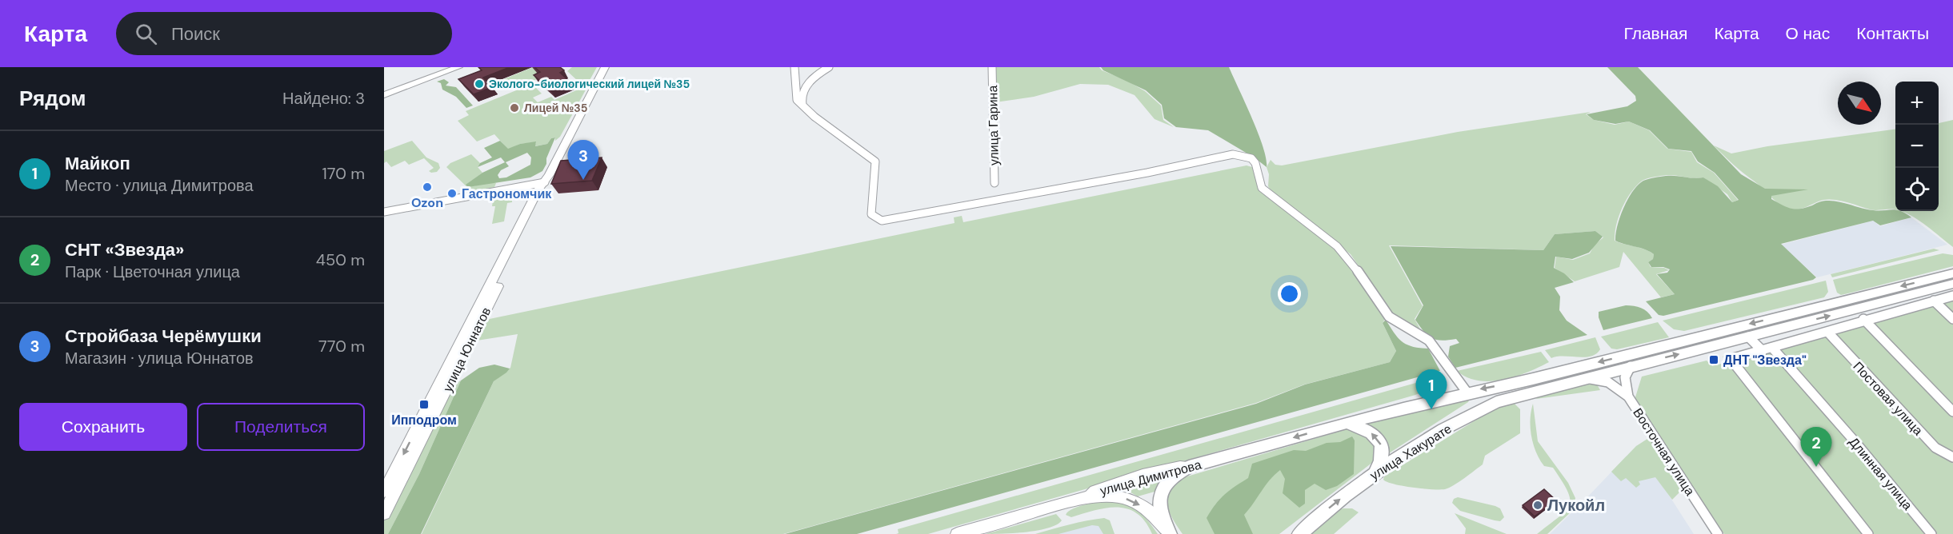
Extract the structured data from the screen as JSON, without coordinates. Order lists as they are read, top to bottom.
{
  "streets": {
    "main road": ["улица Юннатов", "улица Хакурате", "улица Димитрова"],
    "street": [
      "улица Гарина",
      "Постовая улица",
      "Восточная улица",
      "Длинная улица"
    ]
  },
  "crossings": [
    ["улица Хакурате", "улица Димитрова"]
  ],
  "one_way": ["улица Хакурате", "улица Димитрова"],
  "places": {
    "other": [
      "Эколого-биологический лицей №35",
      "Лицей №35",
      "Ozon",
      "Гастрономчик",
      "Лукойл"
    ],
    "transit": ["ДНТ \"Звезда\"", "Ипподром"]
  },
  "north": "bottom right",
  "page": {
    "header": "Карта",
    "search": "Поиск",
    "nav": [
      "Главная",
      "Карта",
      "О нас",
      "Контакты"
    ],
    "heading": ["Рядом", "Найдено: 3"],
    "map_buttons": ["+", "−"],
    "list": [
      {
        "mark": "1",
        "name": "Майкоп",
        "note": "Место · улица Димитрова",
        "value": "170 m"
      },
      {
        "mark": "2",
        "name": "СНТ «Звезда»",
        "note": "Парк · Цветочная улица",
        "value": "450 m"
      },
      {
        "mark": "3",
        "name": "Стройбаза Черёмушки",
        "note": "Магазин · улица Юннатов",
        "value": "770 m"
      }
    ],
    "pins": ["3", "1", "2"],
    "buttons": ["Сохранить", "Поделиться"]
  }
}
